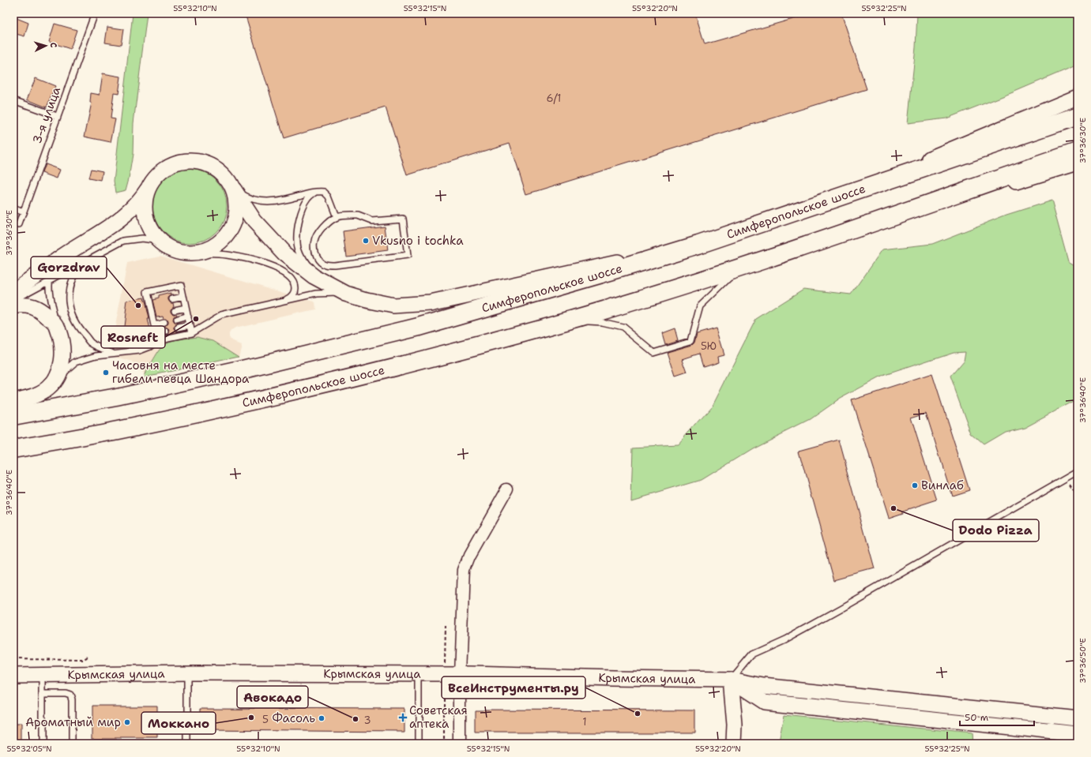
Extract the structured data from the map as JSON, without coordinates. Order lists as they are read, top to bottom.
{
  "streets": {
    "highway": ["Симферопольское шоссе"],
    "street": ["Крымская улица"],
    "lane": ["3-я улица"]
  },
  "places": {
    "other": [
      "Vkusno i tochka",
      "Gorzdrav",
      "Rosneft",
      "Часовня на месте гибели певца Шандора",
      "Винлаб",
      "Dodo Pizza",
      "ВсеИнструменты.ру",
      "Моккано",
      "Фасоль",
      "Авокадо",
      "Ароматный мир"
    ],
    "health": ["Советская аптека"]
  },
  "house_numbers": [
    "6/1",
    "5Ю",
    "5",
    "3",
    "1"
  ],
  "scale_bar": "50 m",
  "north": "right",
  "coordinates": [
    "55°32'10\"N",
    "55°32'15\"N",
    "55°32'20\"N",
    "55°32'25\"N",
    "37°36'30\"E",
    "37°36'40\"E",
    "37°36'50\"E",
    "55°32'05\"N"
  ]
}
